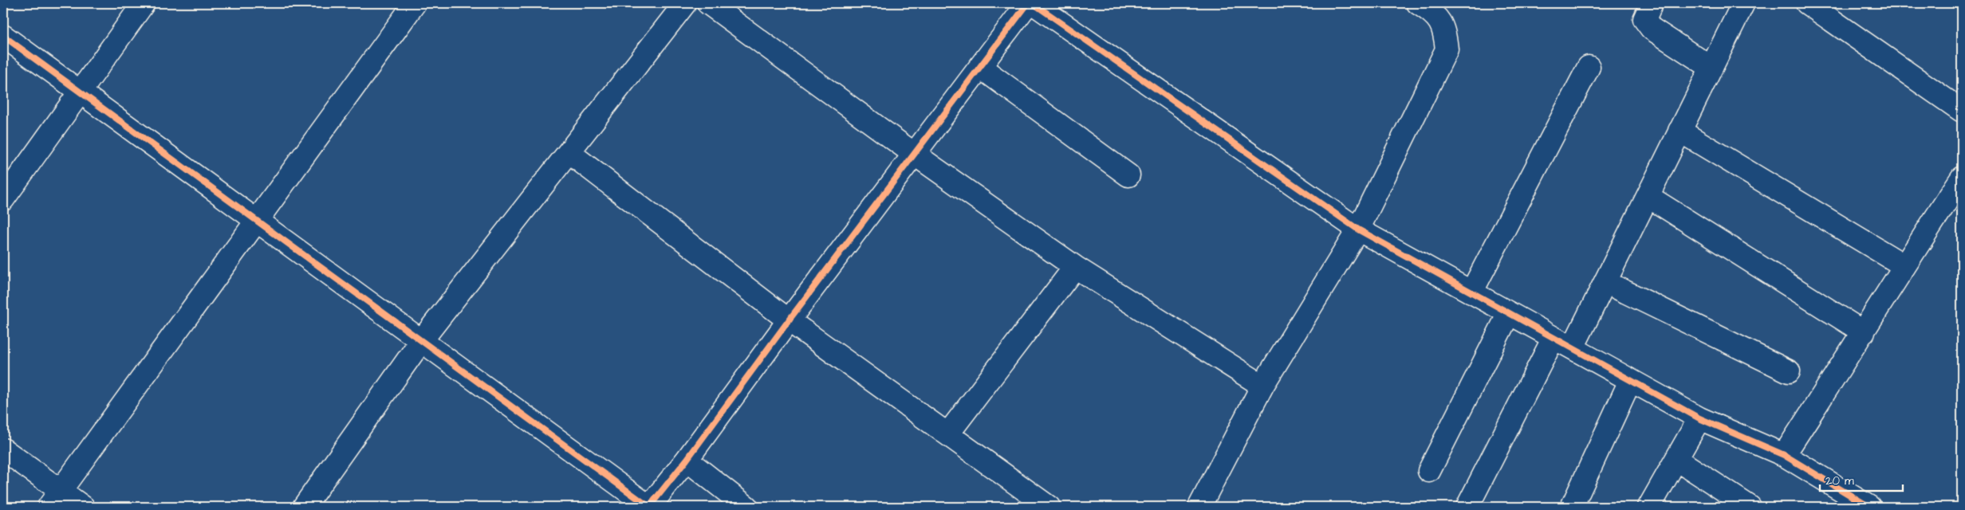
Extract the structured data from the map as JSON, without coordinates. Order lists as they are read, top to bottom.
{
  "scale_bar": "20 m"
}
